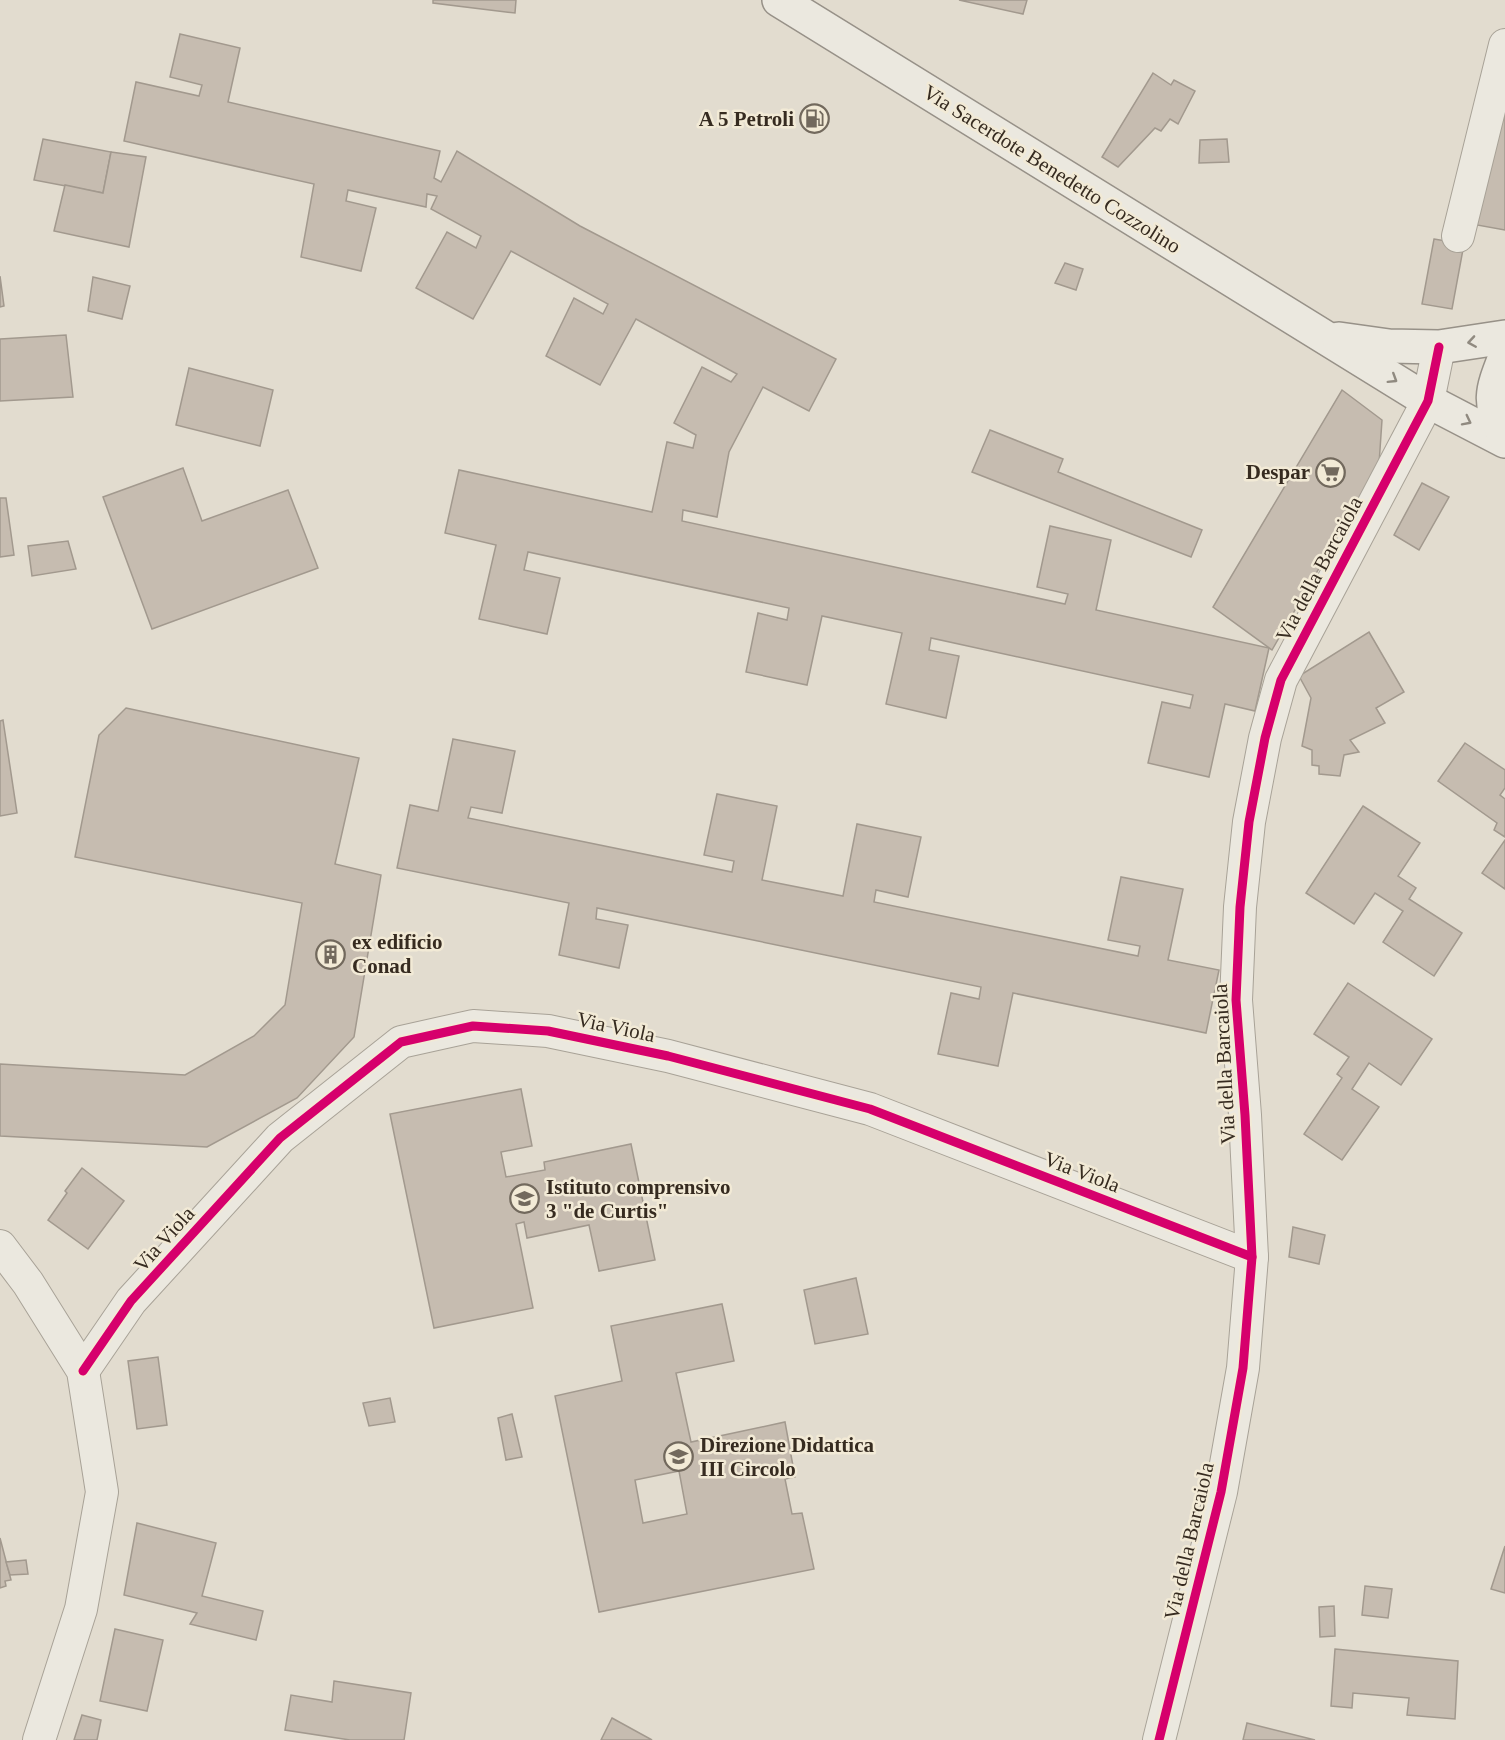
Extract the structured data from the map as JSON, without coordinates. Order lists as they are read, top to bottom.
{
  "streets": {
    "main road": ["Via Sacerdote Benedetto Cozzolino"],
    "street": ["Via della Barcaiola", "Via Viola"]
  },
  "crossings": [
    ["Via Sacerdote Benedetto Cozzolino", "Via della Barcaiola"],
    ["Via della Barcaiola", "Via Viola"]
  ],
  "places": {
    "fuel station": ["A 5 Petroli"],
    "supermarket": ["Despar"],
    "building": ["ex edificio Conad"],
    "school or university": ["Istituto comprensivo 3 \"de Curtis\"", "Direzione Didattica III Circolo"]
  }
}
